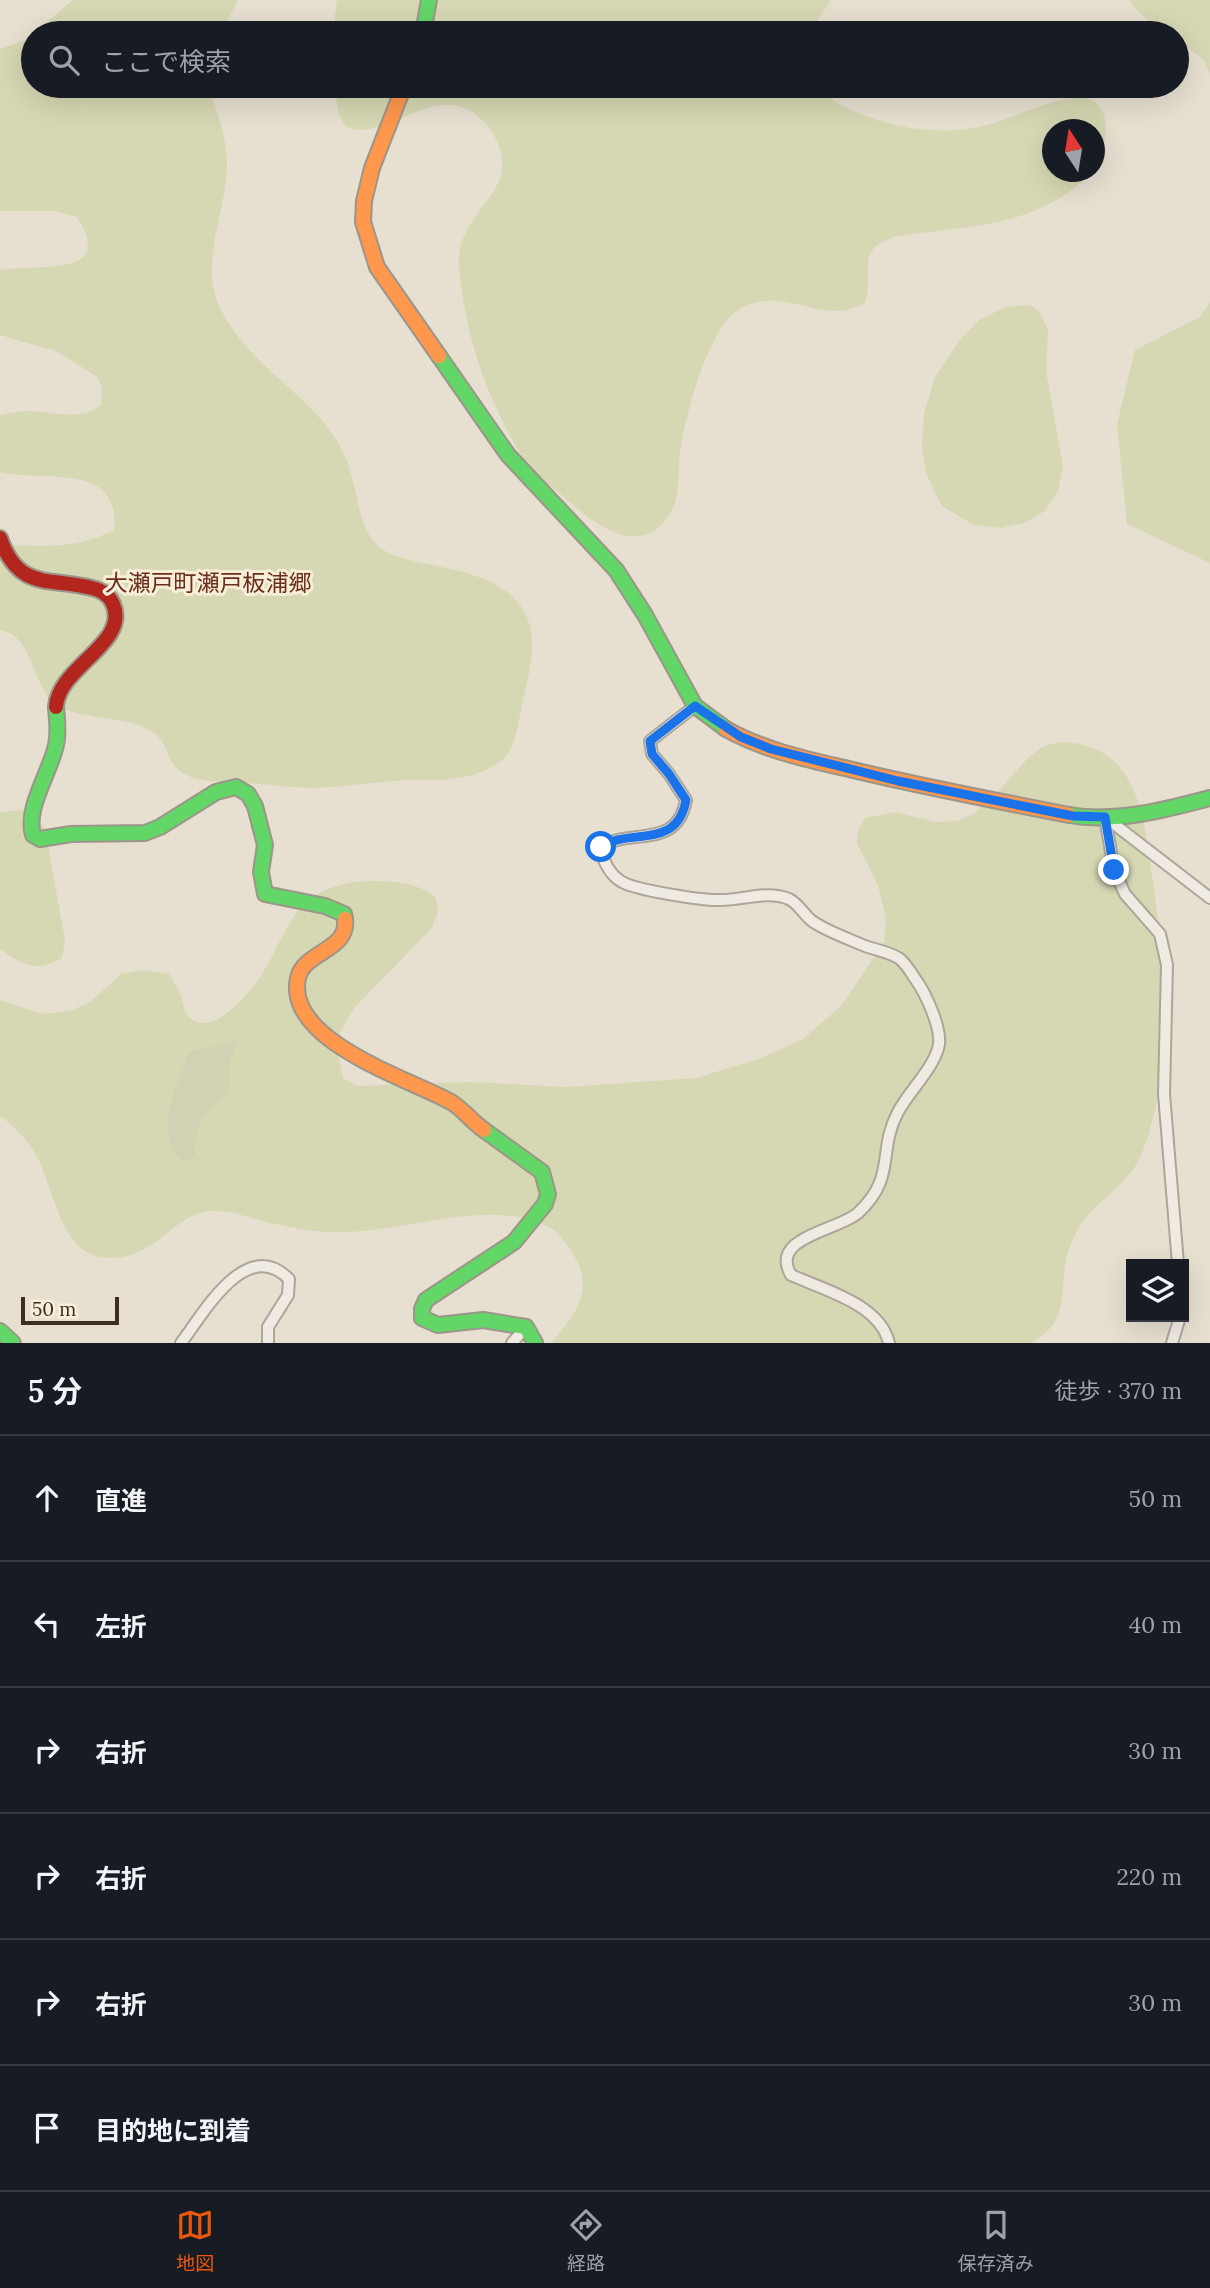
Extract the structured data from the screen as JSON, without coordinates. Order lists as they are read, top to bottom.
{
  "districts": ["大瀬戸町瀬戸板浦郷"],
  "scale_bar": "50 m",
  "north": "top",
  "page": {
    "search": "ここで検索",
    "scale": "50 m",
    "heading": ["5 分", "徒歩 · 370 m"],
    "list": [
      ["直進", "50 m"],
      ["左折", "40 m"],
      ["右折", "30 m"],
      ["右折", "220 m"],
      ["右折", "30 m"],
      "目的地に到着"
    ],
    "nav": ["地図", "経路", "保存済み"]
  }
}
